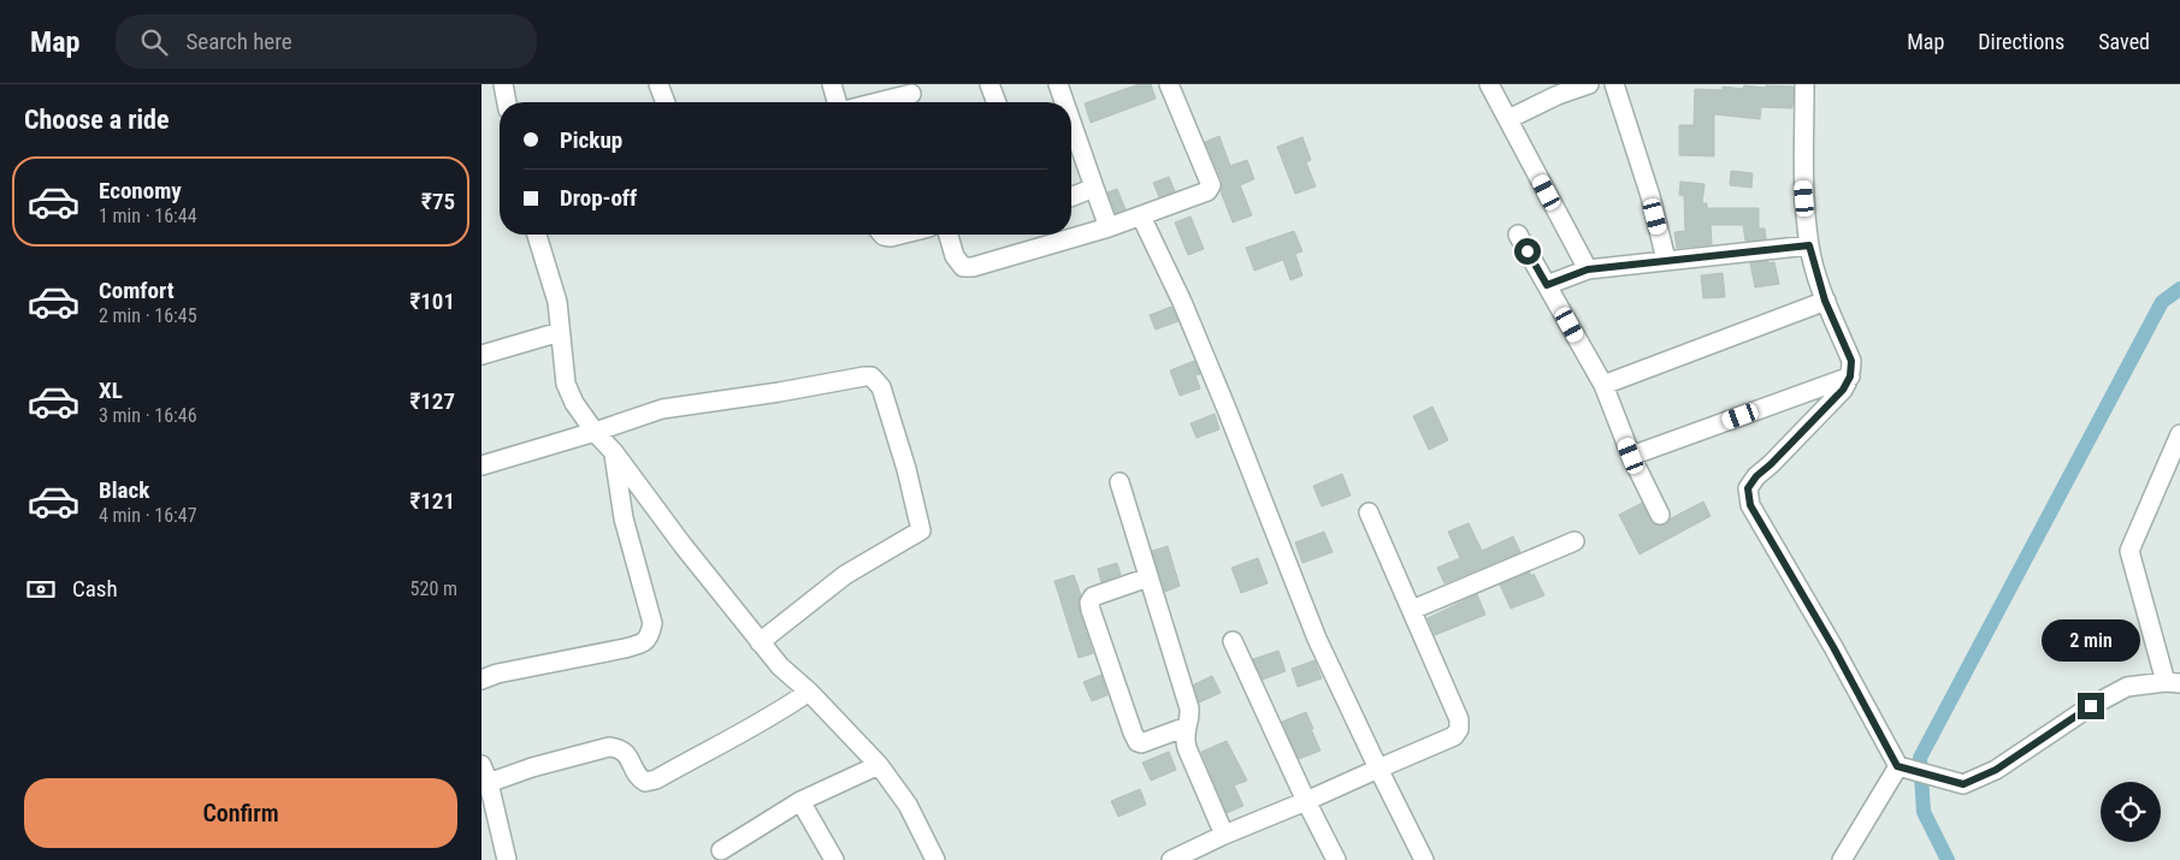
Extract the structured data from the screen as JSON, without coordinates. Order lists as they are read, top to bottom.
{
  "page": {
    "header": "Map",
    "search": "Search here",
    "nav": ["Map", "Directions", "Saved"],
    "heading": "Choose a ride",
    "banner": ["Pickup", "Drop-off"],
    "list": [
      {
        "name": "Economy",
        "note": "1 min · 16:44",
        "value": "₹75"
      },
      {
        "name": "Comfort",
        "note": "2 min · 16:45",
        "value": "₹101"
      },
      {
        "name": "XL",
        "note": "3 min · 16:46",
        "value": "₹127"
      },
      {
        "name": "Black",
        "note": "4 min · 16:47",
        "value": "₹121"
      }
    ],
    "pay": ["Cash", "520 m"],
    "bubble": "2 min",
    "buttons": "Confirm"
  }
}
